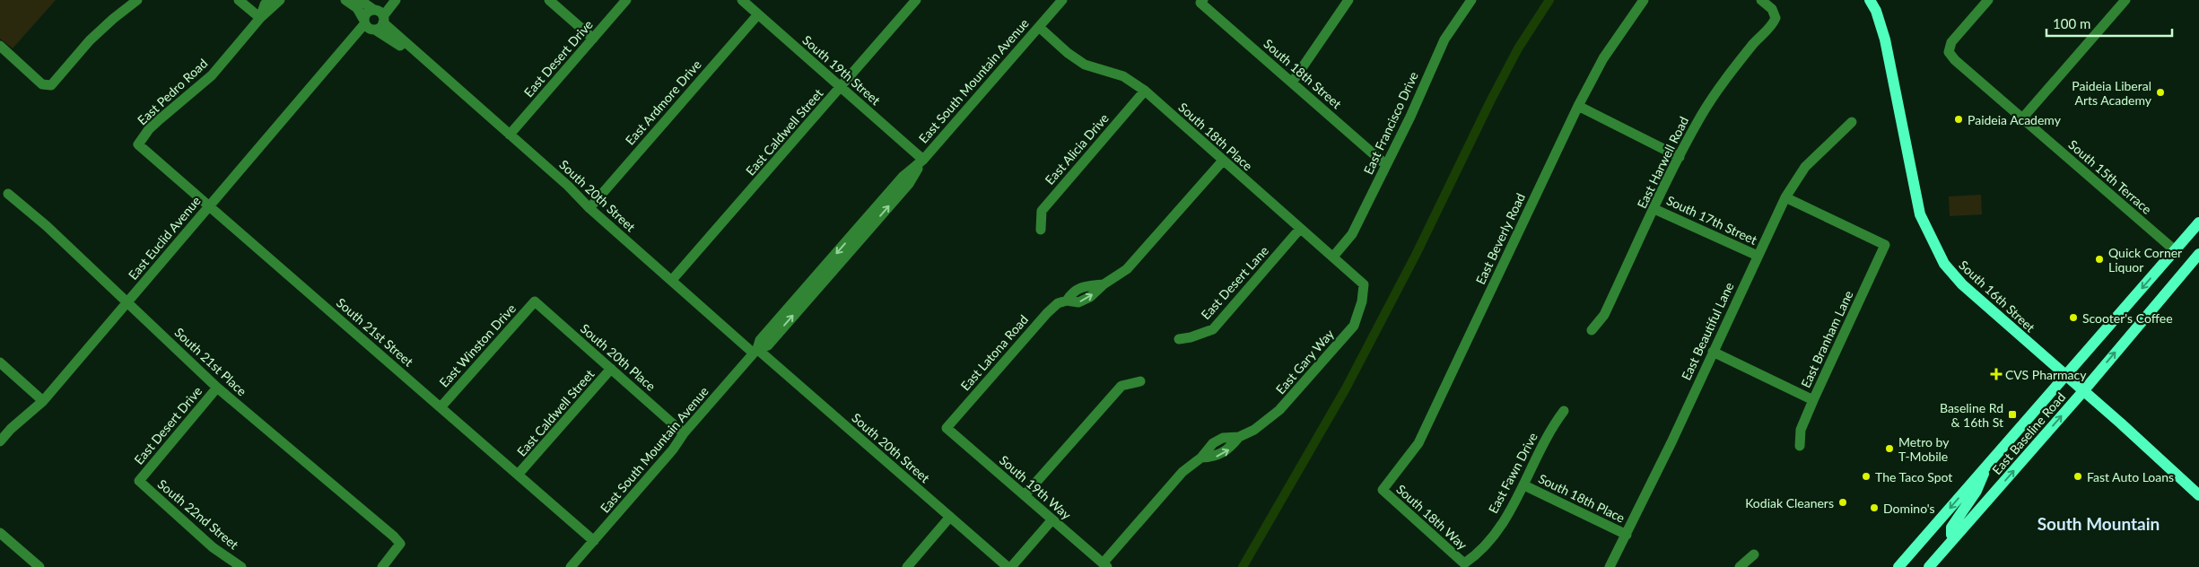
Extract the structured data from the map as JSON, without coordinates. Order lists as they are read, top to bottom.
{
  "streets": {
    "main road": ["South 16th Street", "East Baseline Road"],
    "street": [
      "East Desert Drive",
      "South 19th Street",
      "South 18th Street",
      "East South Mountain Avenue",
      "East Pedro Road",
      "East Ardmore Drive",
      "East Francisco Drive",
      "East Caldwell Street",
      "South 18th Place",
      "East Alicia Drive",
      "East Harwell Road",
      "South 15th Terrace",
      "South 20th Street",
      "South 17th Street",
      "East Euclid Avenue",
      "East Beverly Road",
      "East Desert Lane",
      "East Beautiful Lane",
      "South 21st Street",
      "East Branham Lane",
      "East Winston Drive",
      "East Latona Road",
      "South 20th Place",
      "South 21st Place",
      "East Gary Way",
      "East Fawn Drive",
      "South 19th Way",
      "South 22nd Street",
      "South 18th Way"
    ]
  },
  "crossings": [
    ["East Desert Drive", "South 20th Street"],
    ["East Desert Drive", "South 21st Place"],
    ["East Desert Drive", "South 22nd Street"],
    ["South 19th Street", "East South Mountain Avenue"],
    ["South 19th Street", "East Ardmore Drive"],
    ["South 19th Street", "East Caldwell Street"],
    ["South 18th Street", "East Francisco Drive"],
    ["East South Mountain Avenue", "South 18th Place"],
    ["East South Mountain Avenue", "South 20th Street"],
    ["East South Mountain Avenue", "South 21st Street"],
    ["East South Mountain Avenue", "South 20th Place"],
    ["East Pedro Road", "South 21st Street"],
    ["East Ardmore Drive", "South 20th Street"],
    ["East Francisco Drive", "South 18th Place"],
    ["East Caldwell Street", "South 20th Street"],
    ["East Caldwell Street", "South 21st Street"],
    ["East Caldwell Street", "South 20th Place"],
    ["South 18th Place", "East Alicia Drive"],
    ["South 18th Place", "East Desert Lane"],
    ["South 18th Place", "East Beautiful Lane"],
    ["South 18th Place", "East Latona Road"],
    ["South 18th Place", "East Gary Way"],
    ["South 18th Place", "East Fawn Drive"],
    ["East Harwell Road", "South 17th Street"],
    ["South 15th Terrace", "East Baseline Road"],
    ["South 20th Street", "East Euclid Avenue"],
    ["South 17th Street", "East Beautiful Lane"],
    ["East Euclid Avenue", "South 21st Street"],
    ["East Euclid Avenue", "South 21st Place"],
    ["East Beverly Road", "South 18th Way"],
    ["South 16th Street", "East Baseline Road"],
    ["East Beautiful Lane", "East Branham Lane"],
    ["South 21st Street", "East Winston Drive"],
    ["East Winston Drive", "South 20th Place"],
    ["East Latona Road", "South 19th Way"],
    ["East Gary Way", "South 19th Way"],
    ["East Fawn Drive", "South 18th Way"]
  ],
  "one_way": ["East Gary Way"],
  "districts": ["South Mountain"],
  "places": {
    "other": [
      "Paideia Liberal Arts Academy",
      "Paideia Academy",
      "Quick Corner Liquor",
      "Scooter's Coffee",
      "Metro by T-Mobile",
      "The Taco Spot",
      "Fast Auto Loans",
      "Kodiak Cleaners",
      "Domino's"
    ],
    "health": ["CVS Pharmacy"],
    "transit": ["Baseline Rd & 16th St"]
  },
  "scale_bar": "100 m"
}
